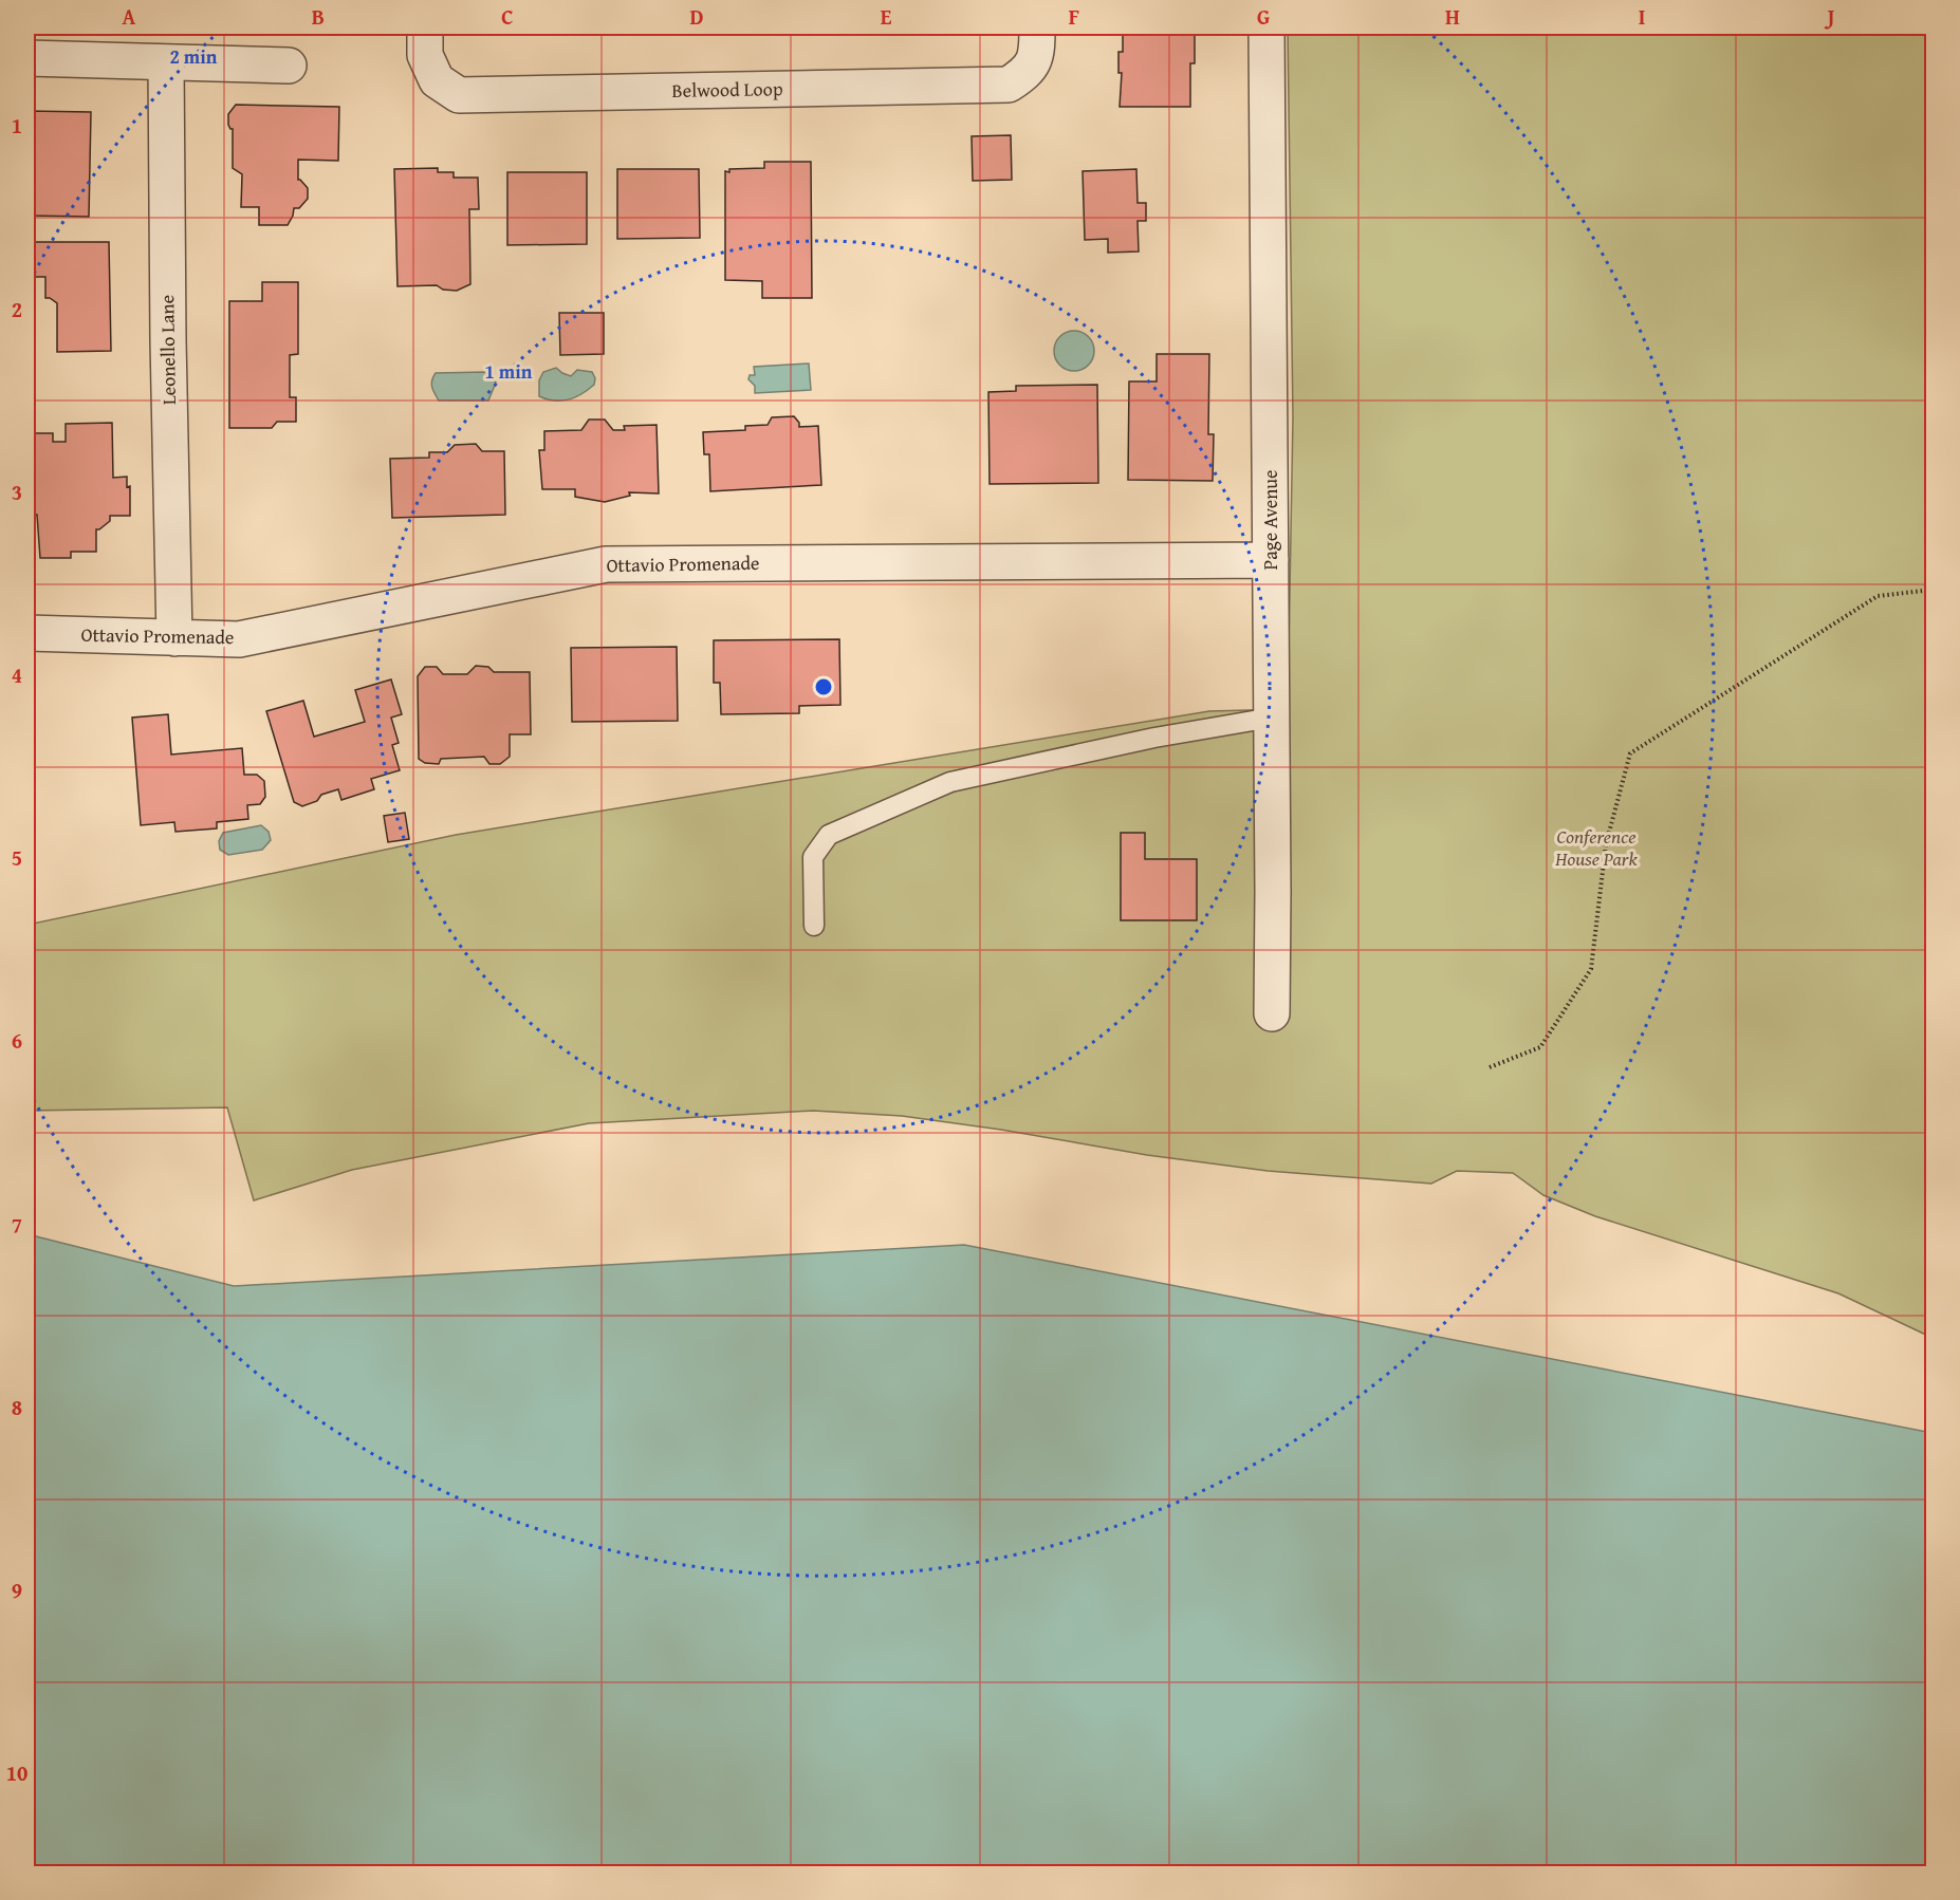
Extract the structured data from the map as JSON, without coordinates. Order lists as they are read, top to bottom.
{
  "streets": {
    "street": [
      "Belwood Loop",
      "Leonello Lane",
      "Page Avenue",
      "Ottavio Promenade"
    ]
  },
  "crossings": [
    ["Leonello Lane", "Ottavio Promenade"],
    ["Page Avenue", "Ottavio Promenade"]
  ],
  "parks": ["Conference House Park"],
  "grid": {
    "columns": [
      "A",
      "B",
      "C",
      "D",
      "E",
      "F",
      "G",
      "H",
      "I",
      "J"
    ],
    "rows": [
      "1",
      "2",
      "3",
      "4",
      "5",
      "6",
      "7",
      "8",
      "9",
      "10"
    ]
  },
  "rings": ["2 min", "1 min"]
}
